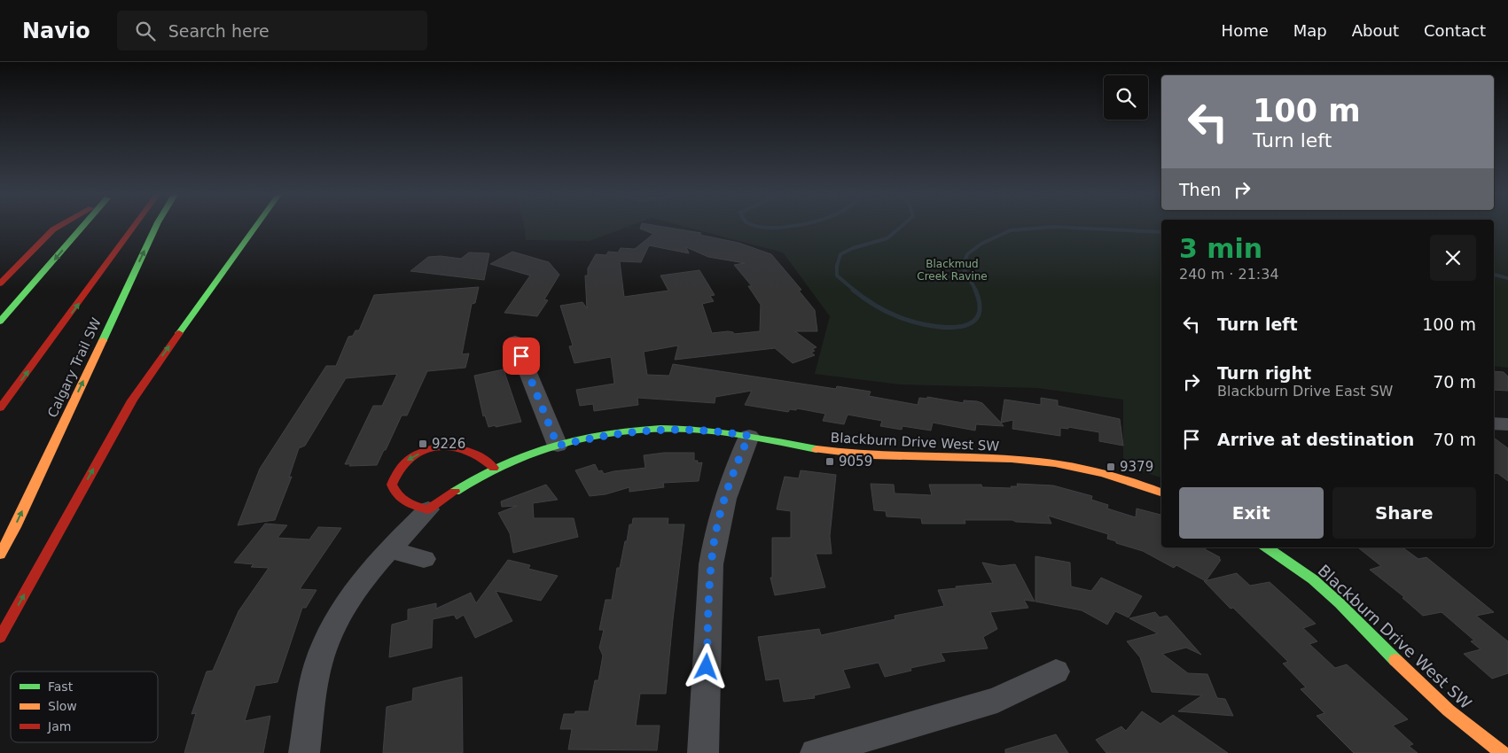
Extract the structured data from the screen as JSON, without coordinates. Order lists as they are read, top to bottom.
{
  "streets": {
    "main road": ["Calgary Trail SW", "Blackburn Drive West SW"]
  },
  "parks": ["Blackmud Creek Ravine"],
  "places": {
    "transit": ["9226", "9059", "9379"]
  },
  "legend": ["Fast", "Slow", "Jam"],
  "page": {
    "header": "Navio",
    "search": "Search here",
    "nav": [
      "Home",
      "Map",
      "About",
      "Contact"
    ],
    "turn": ["100 m", "Turn left"],
    "then": "Then",
    "heading": ["3 min", "240 m · 21:34"],
    "list": [
      {
        "name": "Turn left",
        "value": "100 m"
      },
      {
        "name": "Turn right",
        "note": "Blackburn Drive East SW",
        "value": "70 m"
      },
      {
        "name": "Arrive at destination",
        "value": "70 m"
      }
    ],
    "buttons": ["Exit", "Share"]
  }
}
